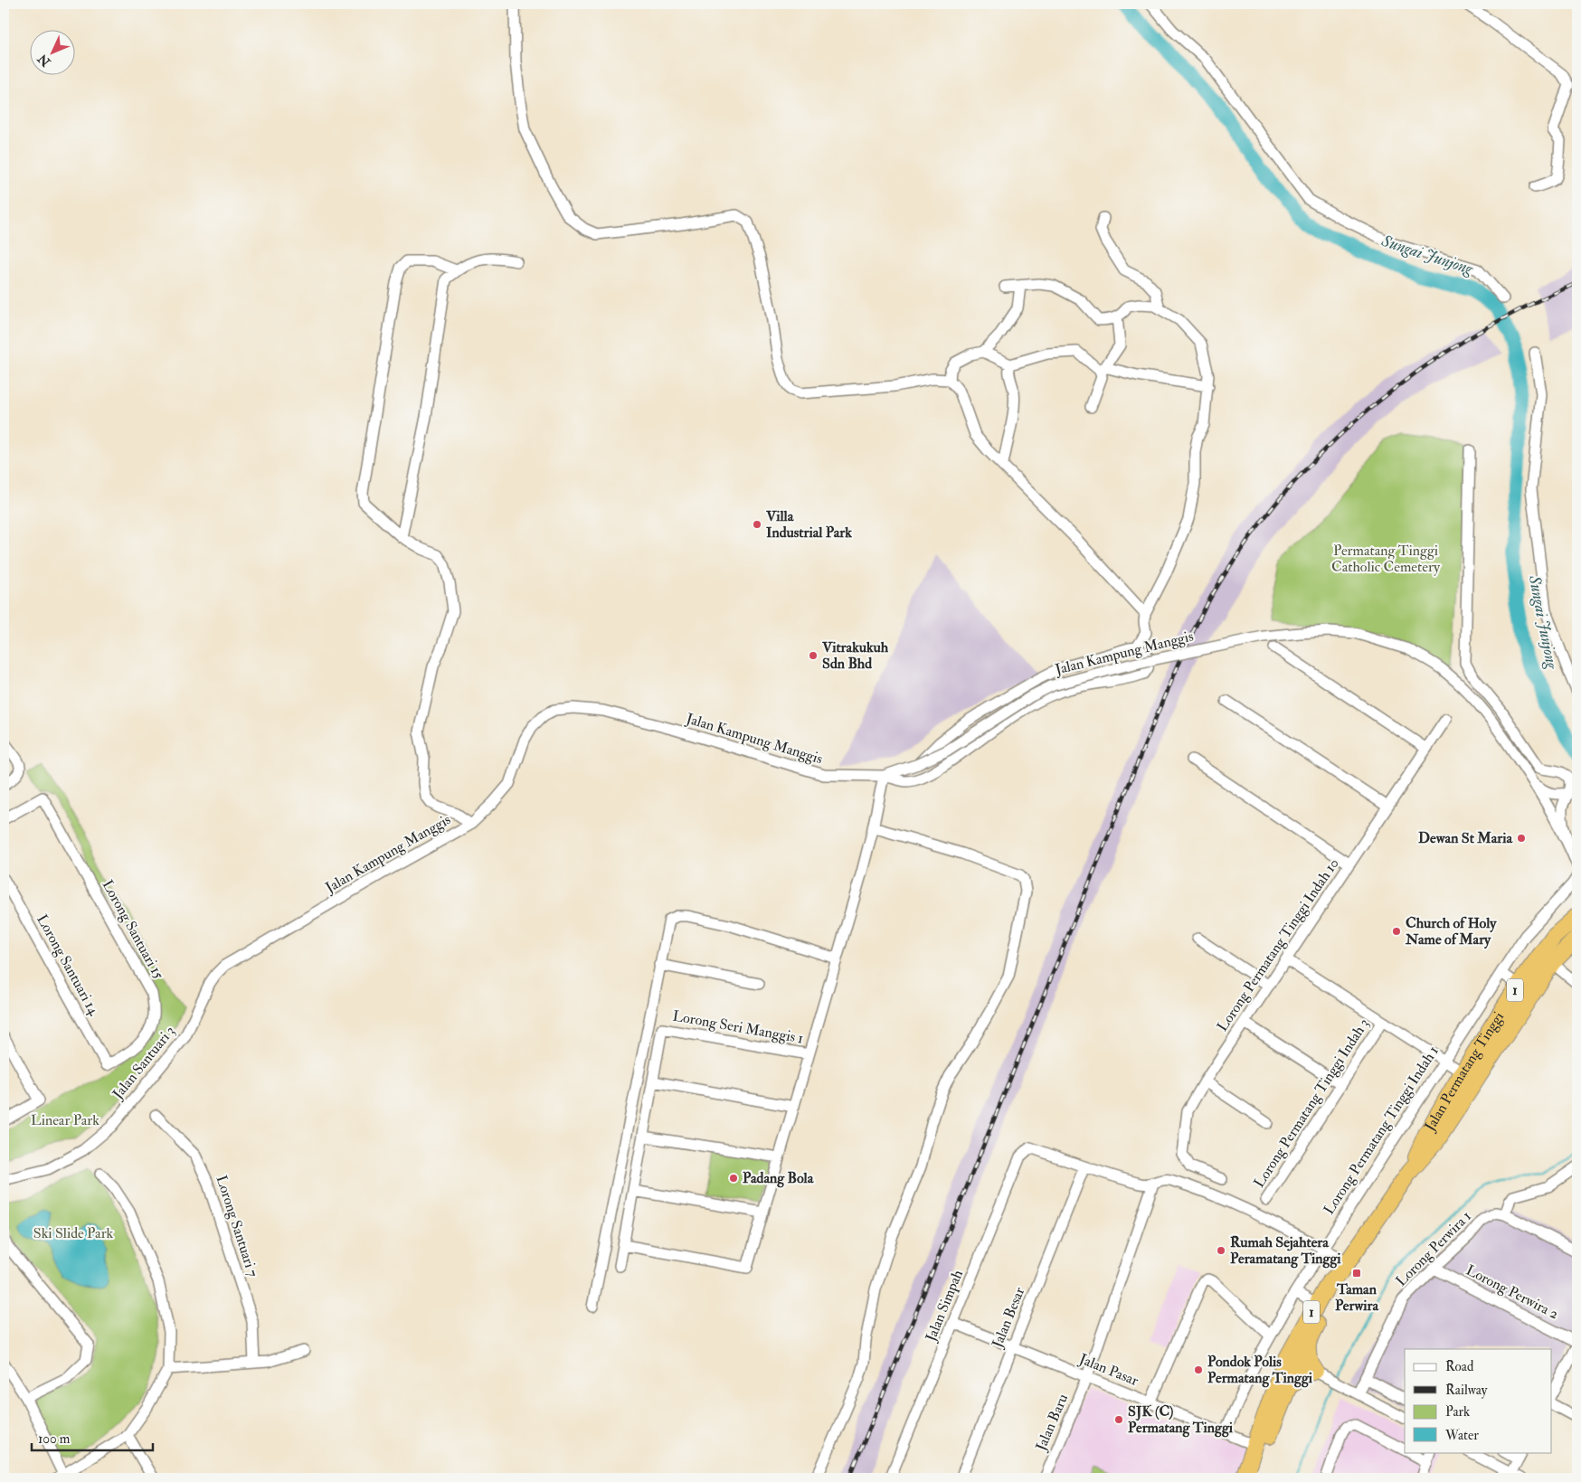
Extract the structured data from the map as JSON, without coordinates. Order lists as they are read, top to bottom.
{
  "streets": {
    "highway": ["1", "Jalan Permatang Tinggi"],
    "street": [
      "Jalan Kampung Manggis",
      "Lorong Santuari 15",
      "Lorong Permatang Tinggi Indah 10",
      "Lorong Santuari 14",
      "Lorong Seri Manggis 1",
      "Jalan Santuari 3",
      "Lorong Permatang Tinggi Indah 3",
      "Lorong Permatang Tinggi Indah 1",
      "Lorong Santuari 7",
      "Lorong Perwira 1",
      "Lorong Perwira 2",
      "Jalan Simpah",
      "Jalan Besar",
      "Jalan Pasar",
      "Jalan Baru"
    ]
  },
  "crossings": [
    ["Jalan Kampung Manggis", "Jalan Santuari 3"],
    ["Lorong Santuari 15", "Lorong Santuari 14"],
    ["Jalan Permatang Tinggi", "Jalan Pasar"],
    ["Lorong Permatang Tinggi Indah 1", "Jalan Pasar"],
    ["Lorong Perwira 1", "Lorong Perwira 2"],
    ["Jalan Simpah", "Jalan Besar"],
    ["Jalan Simpah", "Jalan Pasar"],
    ["Jalan Besar", "Jalan Pasar"],
    ["Jalan Pasar", "Jalan Baru"]
  ],
  "water": ["Sungai Junjong"],
  "parks": ["Permatang Tinggi Catholic Cemetery", "Linear Park", "Ski Slide Park"],
  "places": {
    "other": [
      "Villa Industrial Park",
      "Vitrakukuh Sdn Bhd",
      "Dewan St Maria",
      "Church of Holy Name of Mary",
      "Padang Bola",
      "Rumah Sejahtera Peramatang Tinggi",
      "Pondok Polis Permatang Tinggi",
      "SJK (C) Permatang Tinggi"
    ],
    "transit": ["Taman Perwira"]
  },
  "legend": [
    "Road",
    "Railway",
    "Park",
    "Water"
  ],
  "scale_bar": "100 m",
  "north": "bottom left"
}
